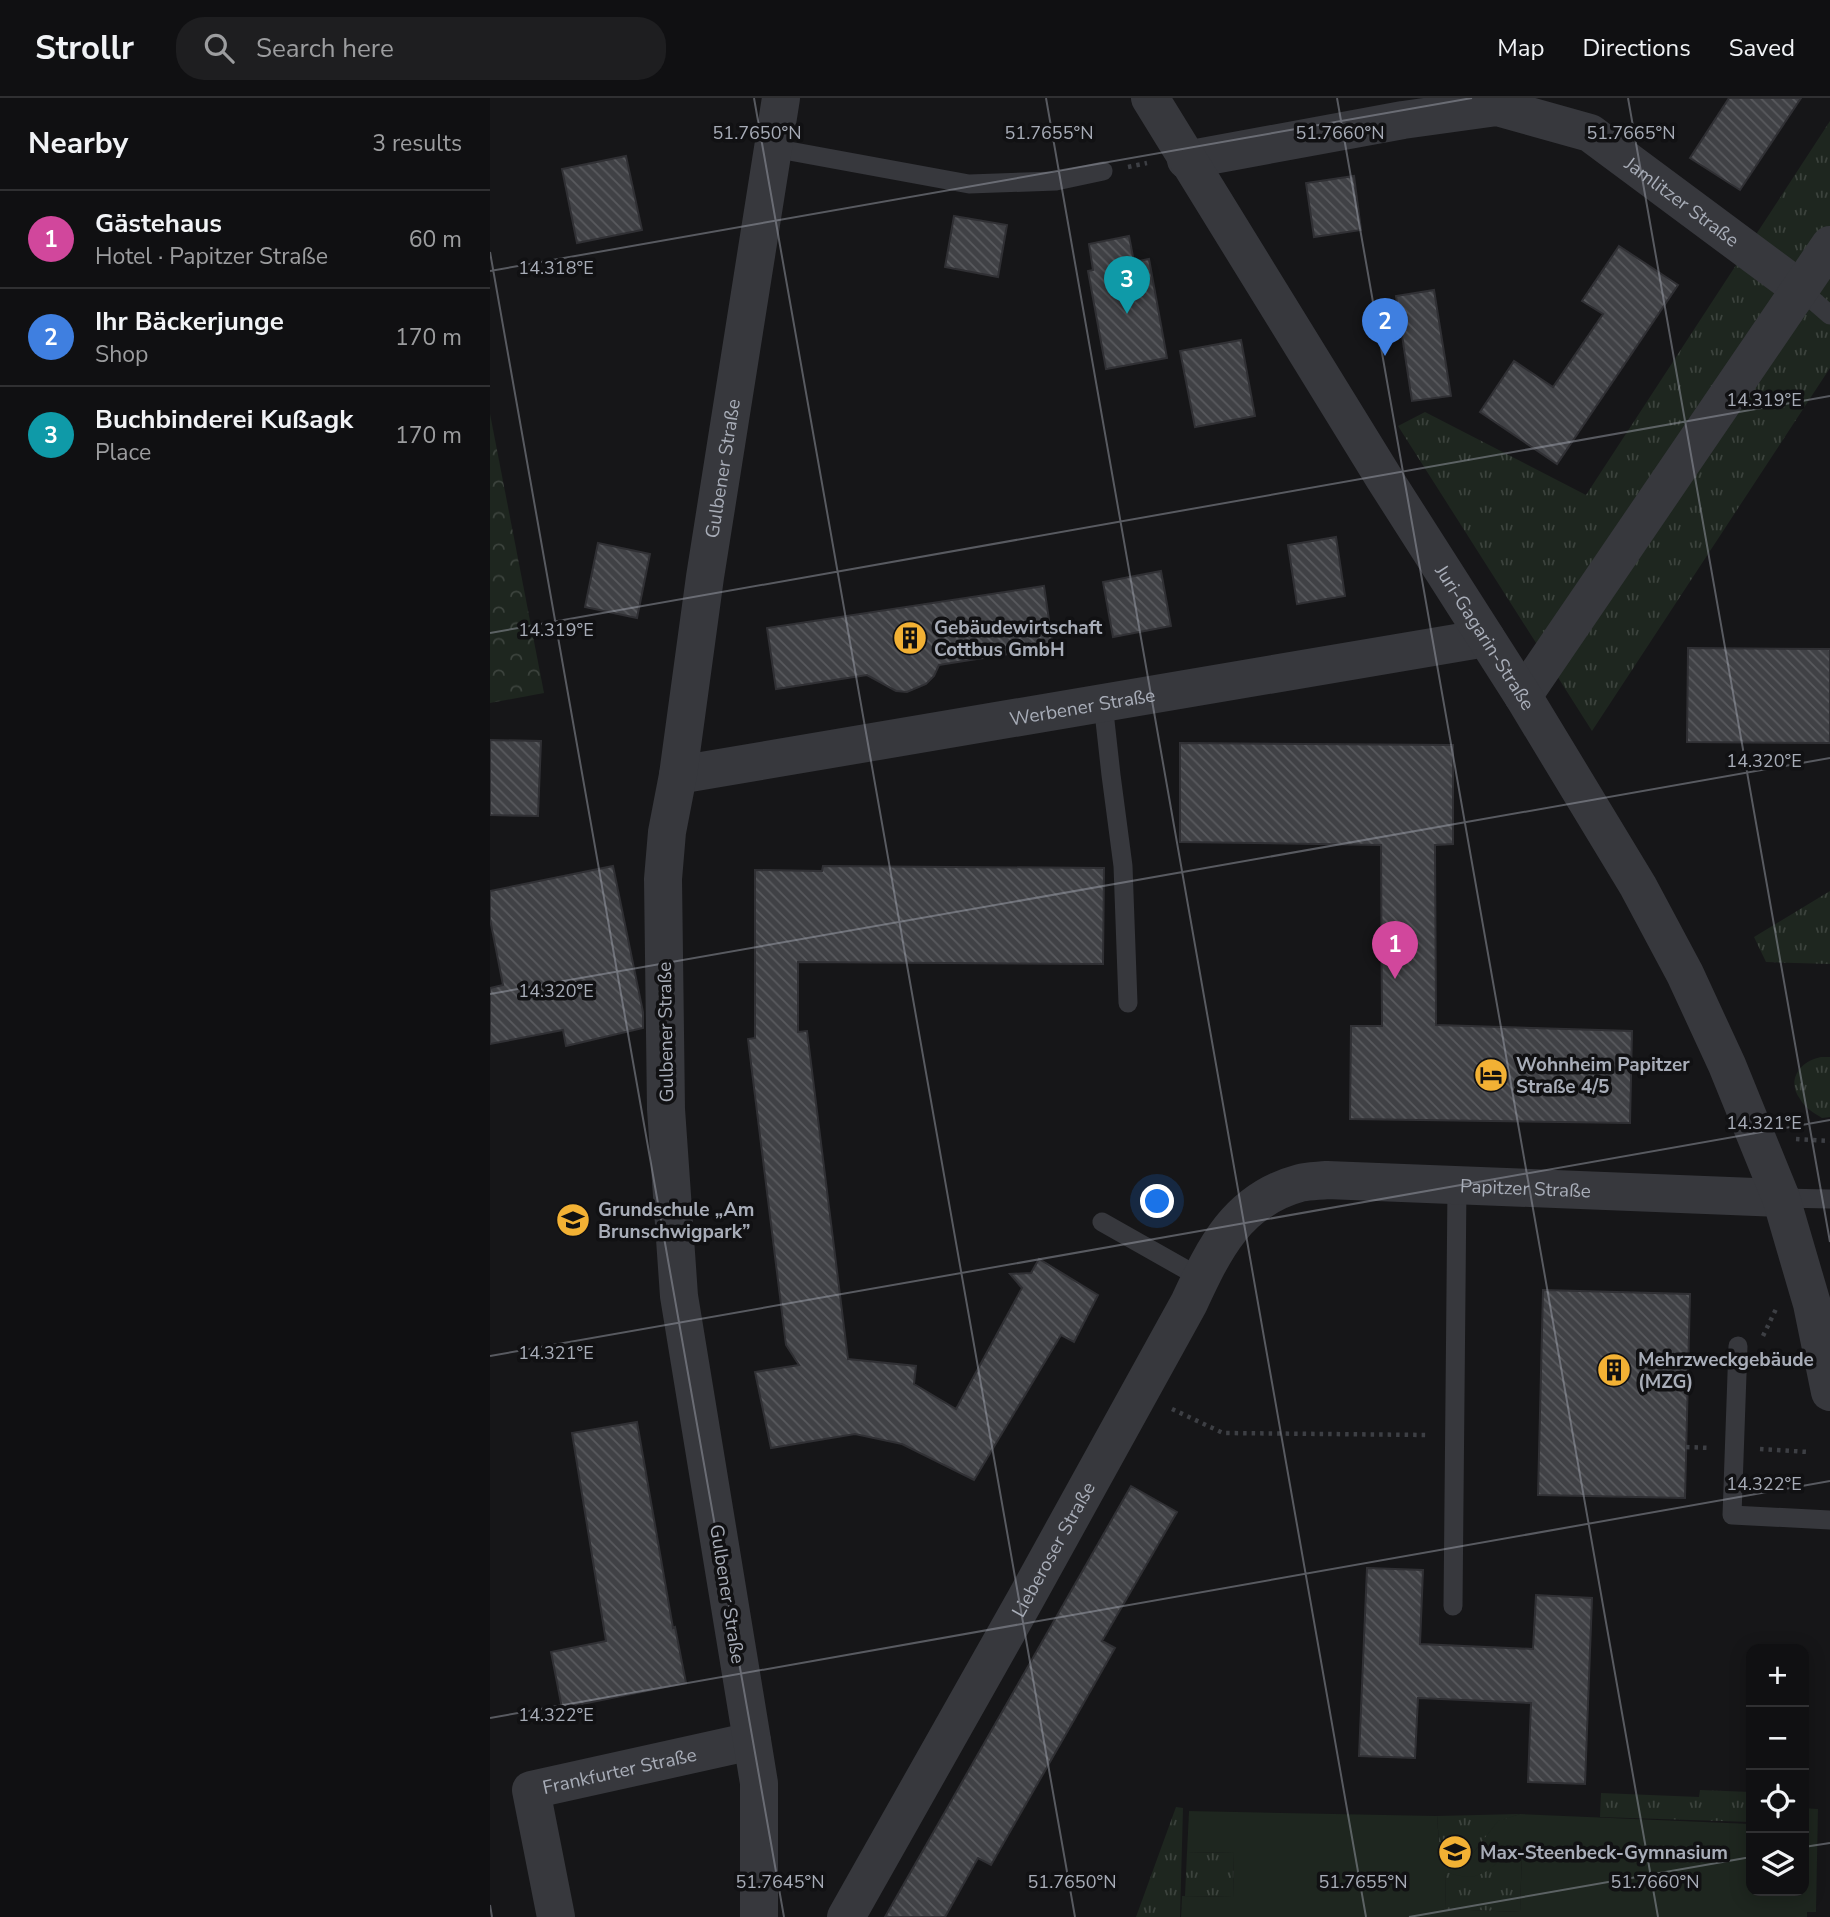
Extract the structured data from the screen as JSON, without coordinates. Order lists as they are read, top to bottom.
{
  "streets": {
    "street": [
      "Jamlitzer Straße",
      "Gulbener Straße",
      "Juri-Gagarin-Straße",
      "Werbener Straße",
      "Papitzer Straße",
      "Lieberoser Straße",
      "Frankfurter Straße"
    ]
  },
  "crossings": [
    ["Jamlitzer Straße", "Juri-Gagarin-Straße"],
    ["Gulbener Straße", "Werbener Straße"],
    ["Gulbener Straße", "Frankfurter Straße"],
    ["Juri-Gagarin-Straße", "Werbener Straße"],
    ["Juri-Gagarin-Straße", "Papitzer Straße"],
    ["Papitzer Straße", "Lieberoser Straße"]
  ],
  "places": {
    "building": ["Gebäudewirtschaft Cottbus GmbH", "Mehrzweckgebäude (MZG)"],
    "hotel": ["Wohnheim Papitzer Straße 4/5"],
    "school or university": ["Grundschule „Am Brunschwigpark”", "Max-Steenbeck-Gymnasium"]
  },
  "page": {
    "header": "Strollr",
    "search": "Search here",
    "nav": ["Map", "Directions", "Saved"],
    "heading": ["Nearby", "3 results"],
    "list": [
      {
        "mark": "1",
        "name": "Gästehaus",
        "note": "Hotel · Papitzer Straße",
        "value": "60 m"
      },
      {
        "mark": "2",
        "name": "Ihr Bäckerjunge",
        "note": "Shop",
        "value": "170 m"
      },
      {
        "mark": "3",
        "name": "Buchbinderei Kußagk",
        "note": "Place",
        "value": "170 m"
      }
    ],
    "pins": ["3", "2", "1"],
    "map_buttons": ["+", "−"]
  },
  "coordinates": [
    "51.7650°N",
    "51.7655°N",
    "51.7660°N",
    "51.7665°N",
    "14.318°E",
    "14.319°E",
    "14.320°E",
    "14.321°E",
    "14.322°E",
    "51.7645°N"
  ]
}
